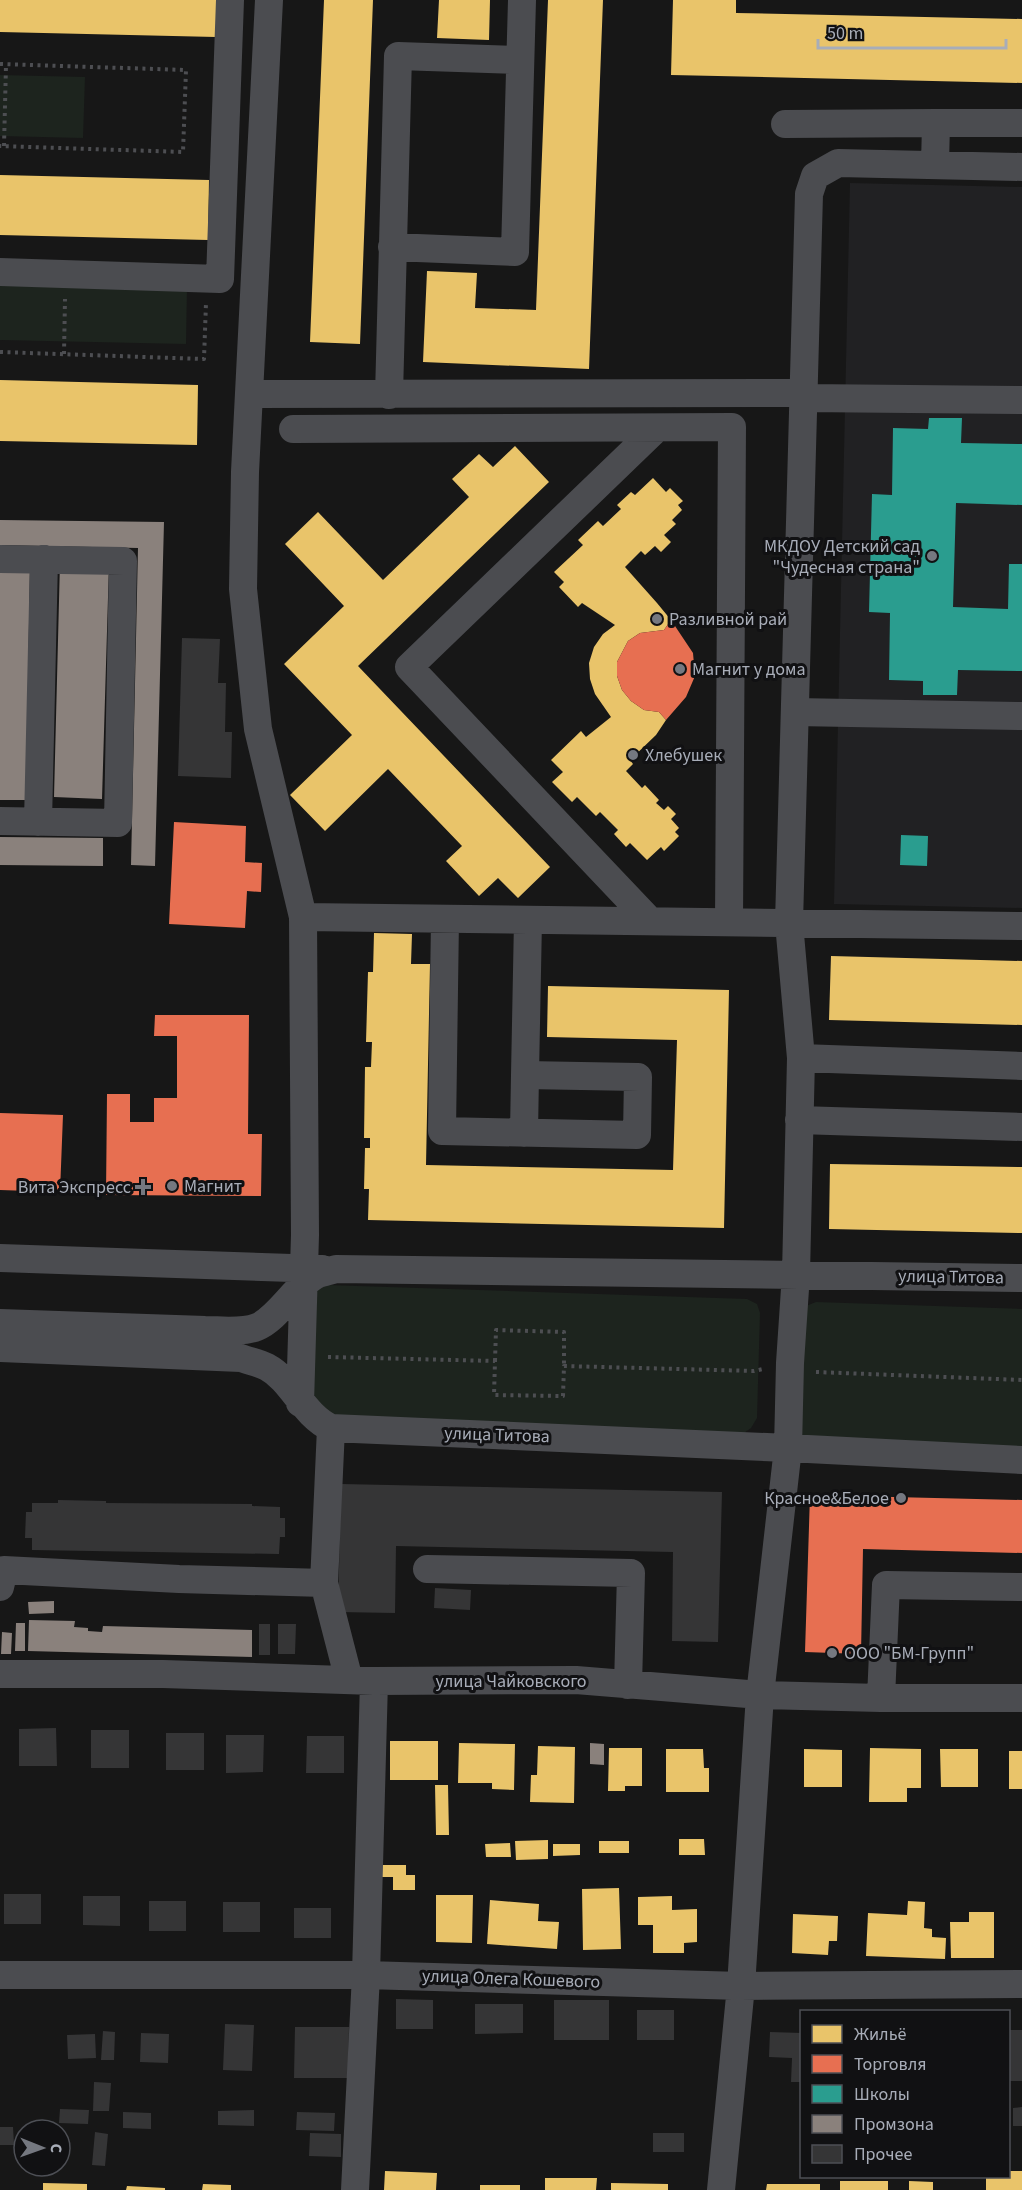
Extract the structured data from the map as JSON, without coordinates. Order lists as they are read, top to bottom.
{
  "streets": {
    "street": ["улица Титова", "улица Чайковского", "улица Олега Кошевого"]
  },
  "places": {
    "other": [
      "МКДОУ Детский сад \"Чудесная страна\"",
      "Разливной рай",
      "Магнит у дома",
      "Хлебушек",
      "Магнит",
      "Красное&Белое",
      "ООО \"БМ-Групп\""
    ],
    "health": ["Вита Экспресс"]
  },
  "legend": [
    "Жильё",
    "Торговля",
    "Школы",
    "Промзона",
    "Прочее"
  ],
  "scale_bar": "50 m",
  "north": "right"
}
